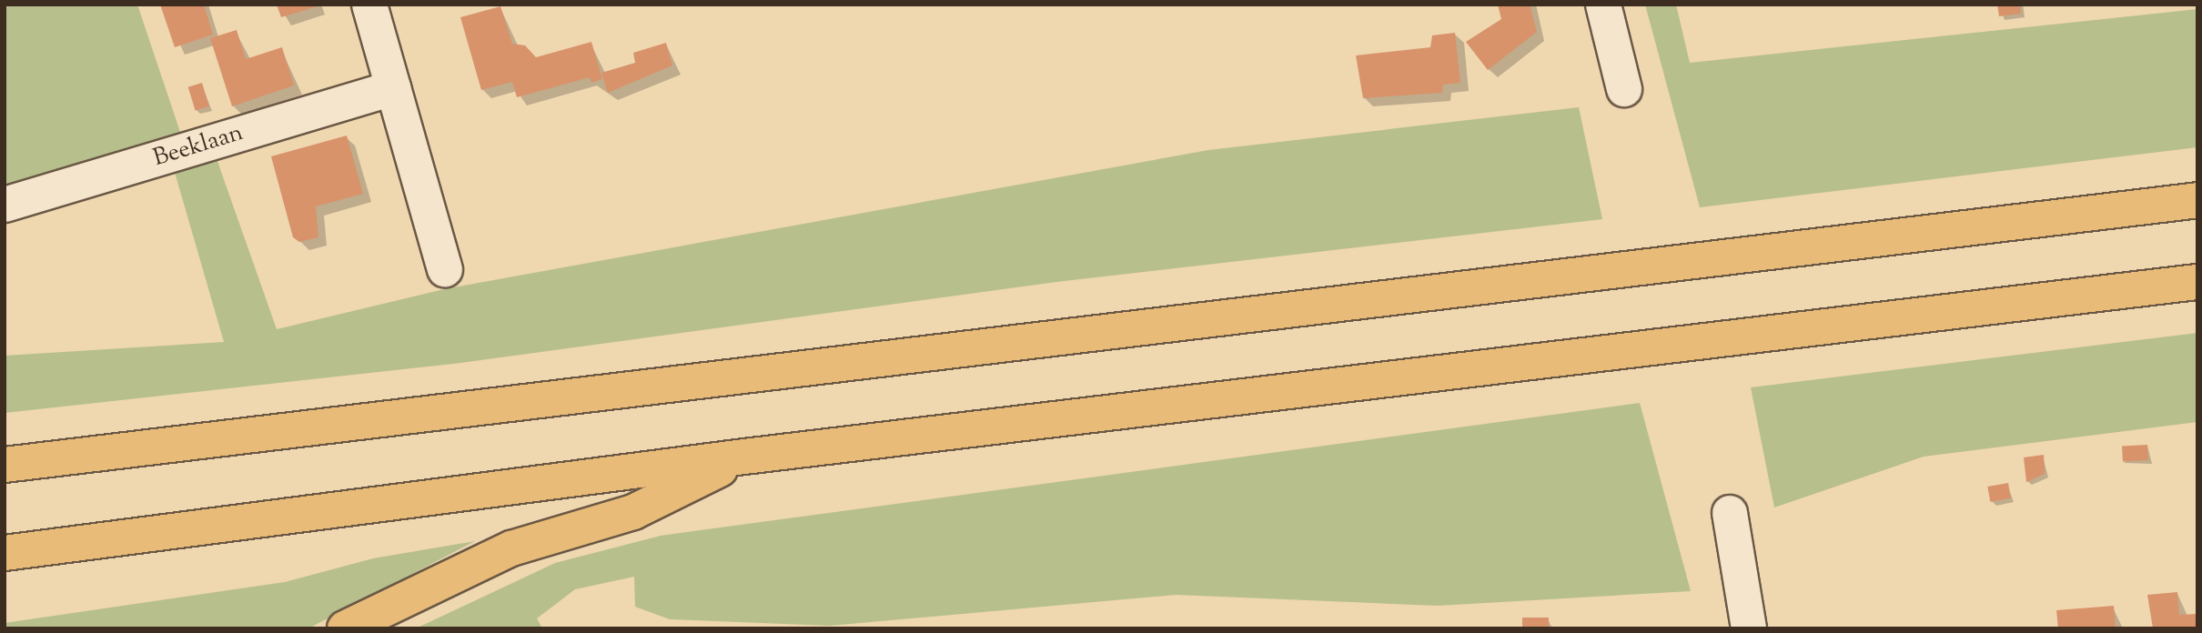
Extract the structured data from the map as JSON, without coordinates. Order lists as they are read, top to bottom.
{
  "streets": {
    "street": ["Beeklaan"]
  }
}
